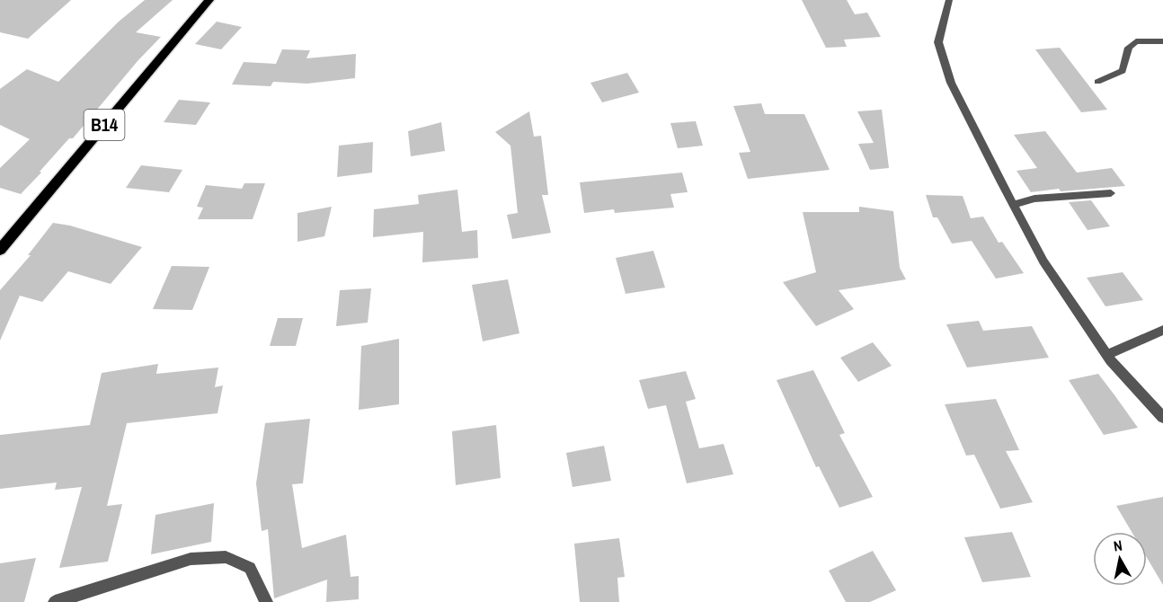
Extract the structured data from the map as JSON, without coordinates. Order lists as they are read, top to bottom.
{
  "streets": {
    "main road": ["B14"]
  },
  "north": "top"
}
